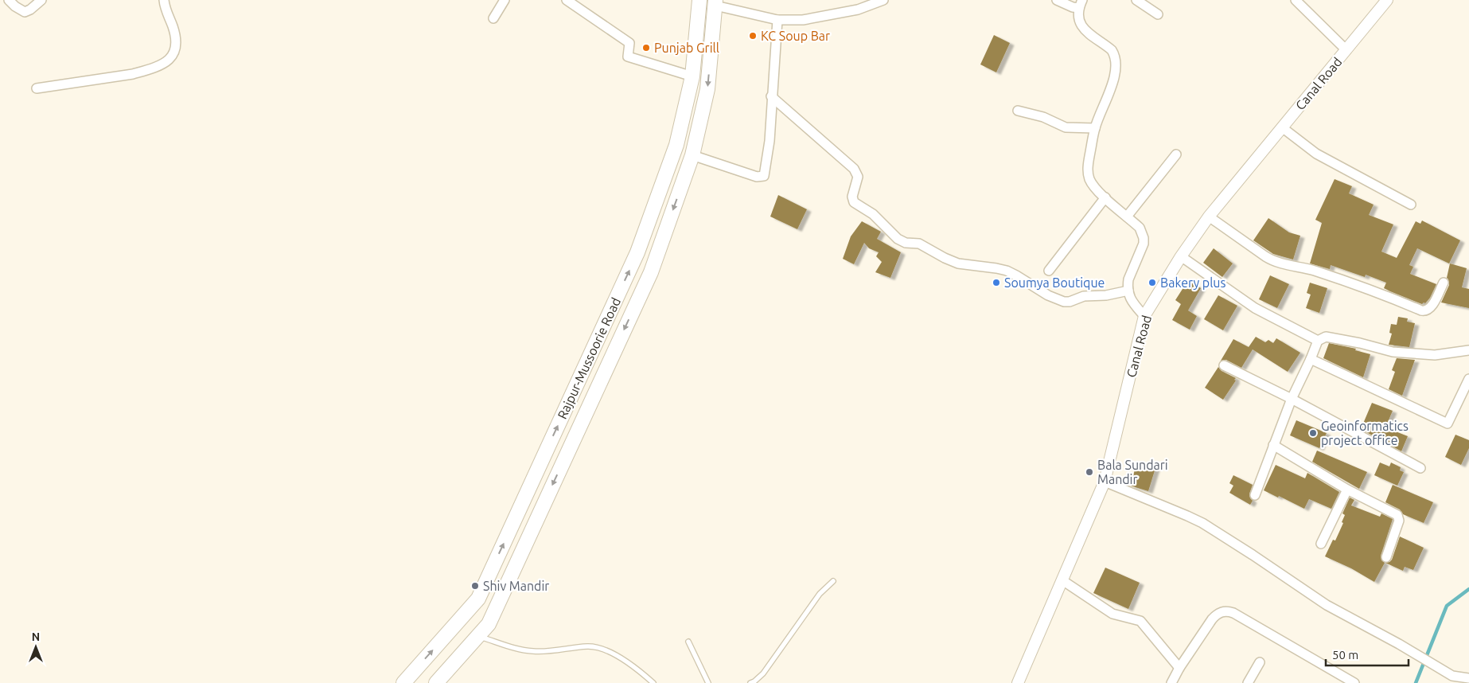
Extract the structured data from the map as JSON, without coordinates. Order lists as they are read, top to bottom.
{
  "streets": {
    "main road": ["Rajpur-Mussoorie Road"],
    "street": ["Canal Road"]
  },
  "places": [
    "KC Soup Bar",
    "Punjab Grill",
    "Soumya Boutique",
    "Bakery plus",
    "Geoinformatics project office",
    "Bala Sundari Mandir",
    "Shiv Mandir"
  ],
  "scale_bar": "50 m",
  "north": "top"
}
